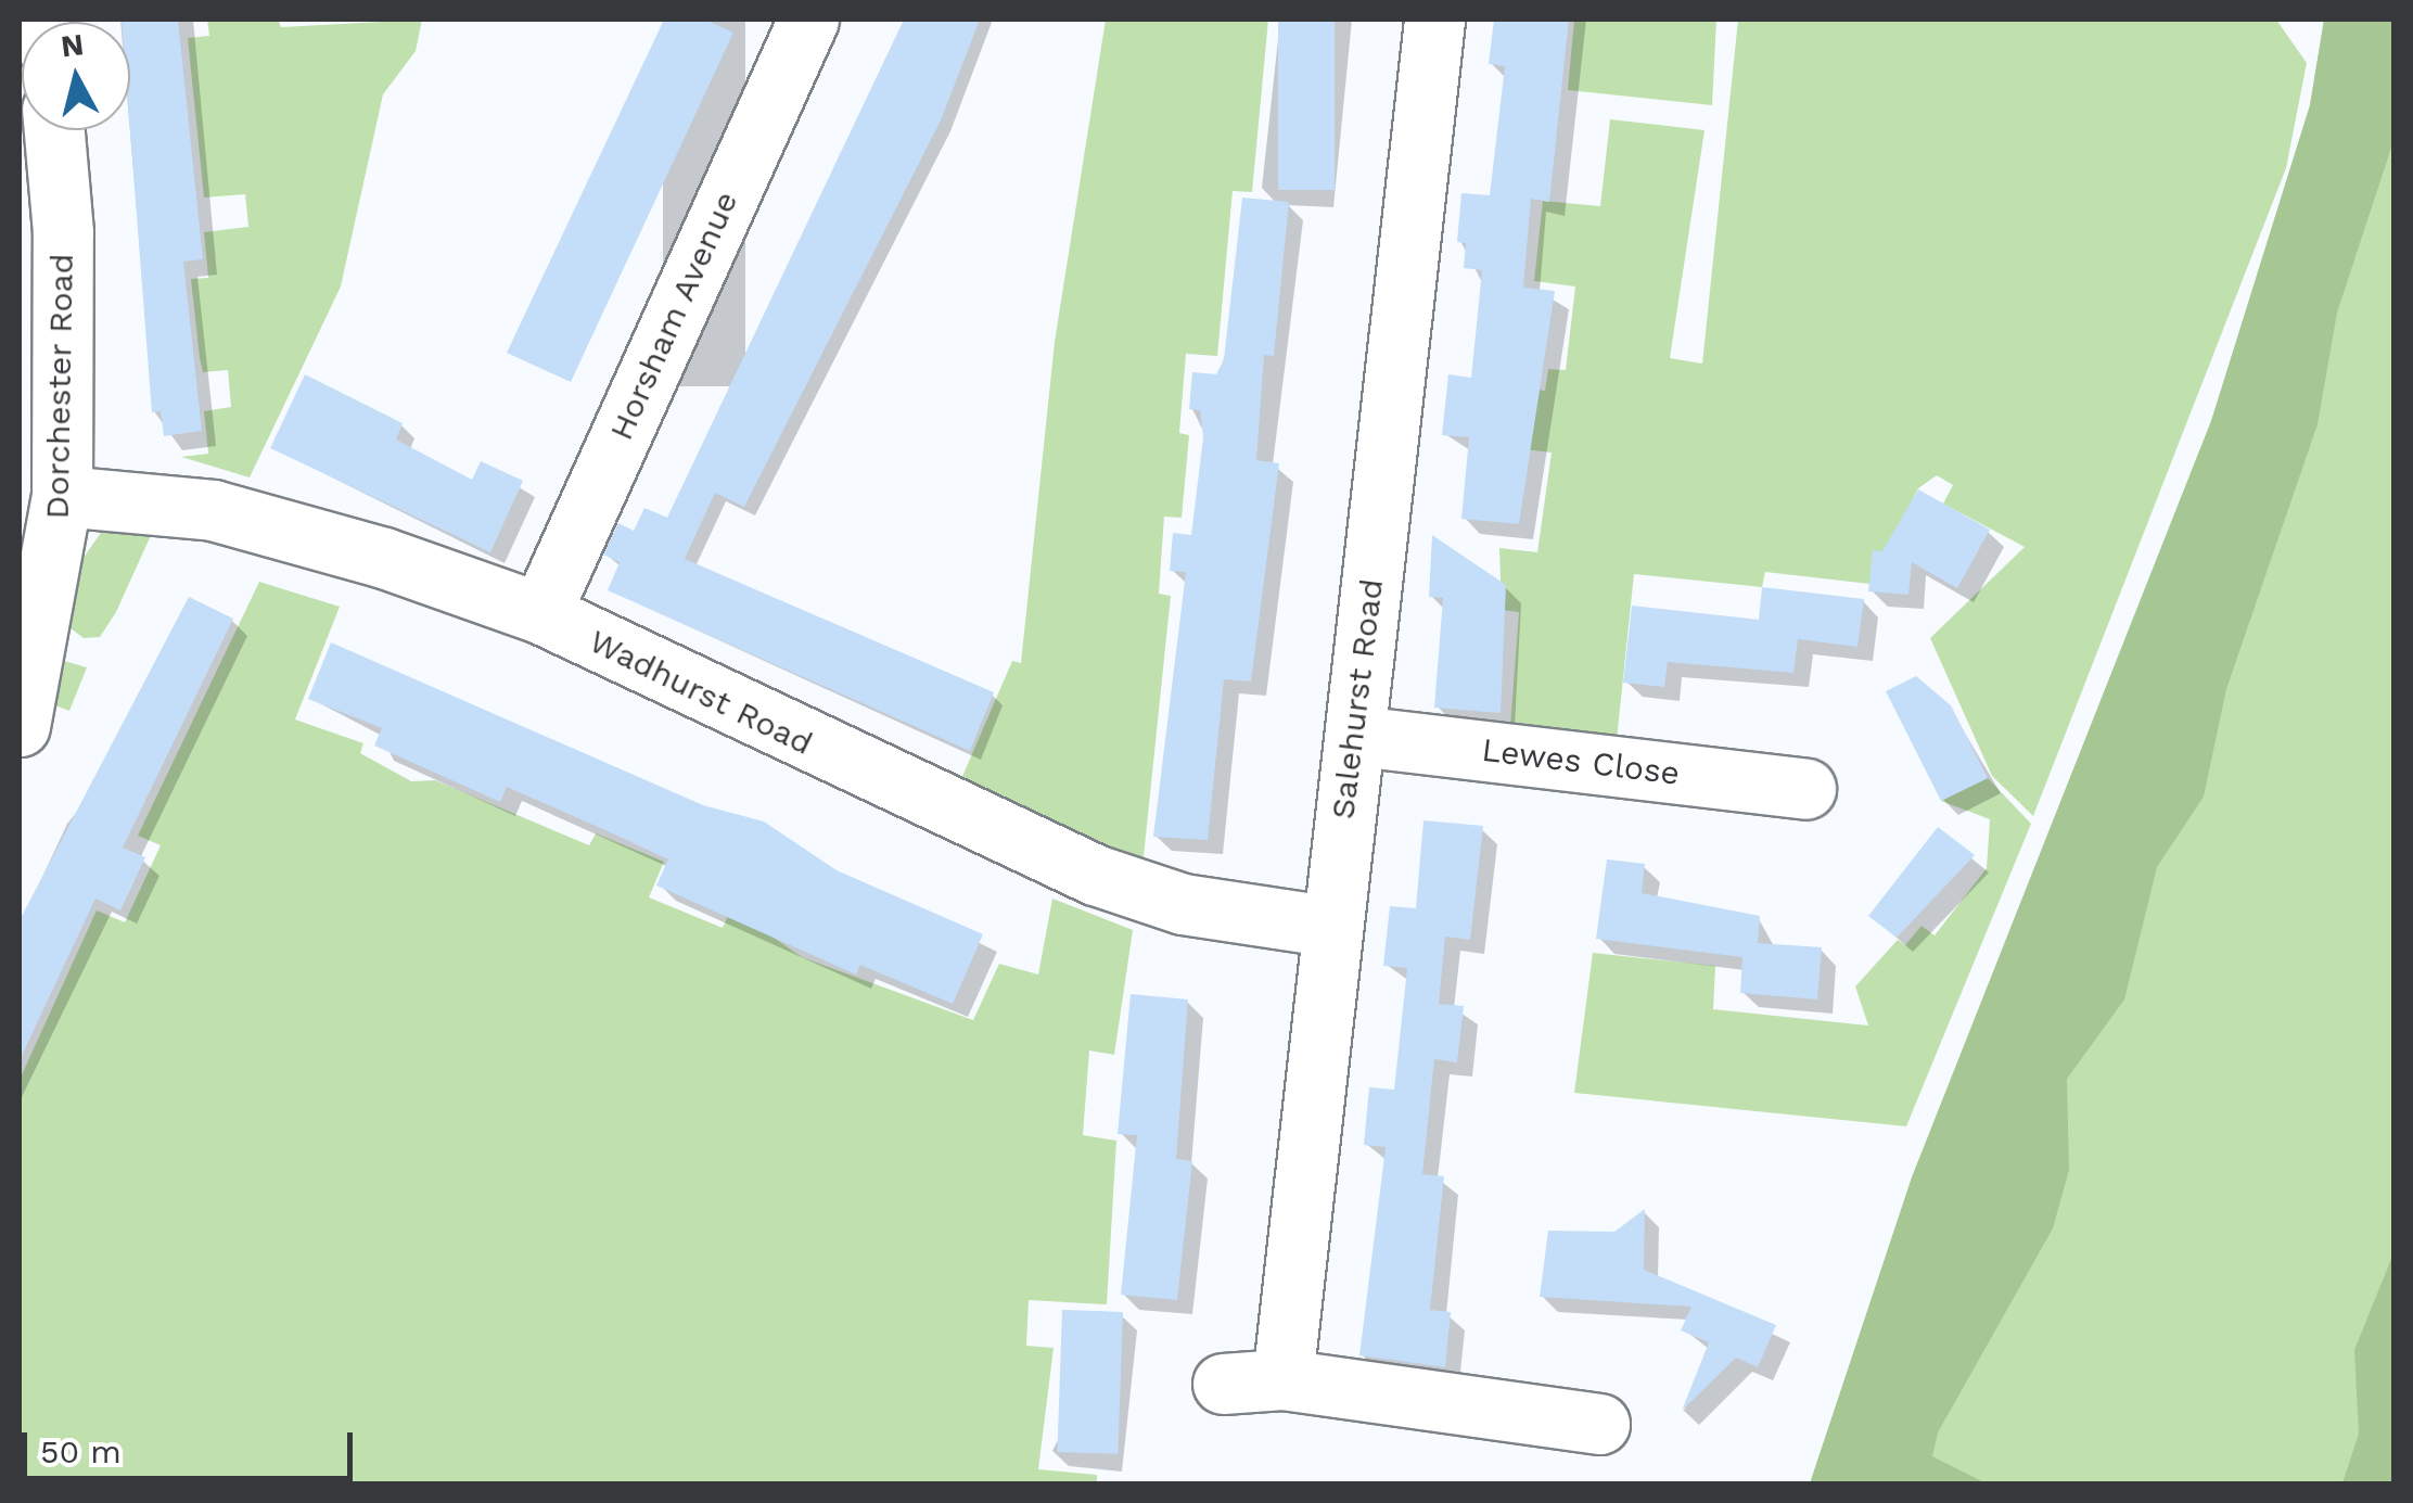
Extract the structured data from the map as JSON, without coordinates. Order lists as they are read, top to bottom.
{
  "streets": {
    "street": [
      "Horsham Avenue",
      "Dorchester Road",
      "Wadhurst Road",
      "Salehurst Road",
      "Lewes Close"
    ]
  },
  "crossings": [
    ["Horsham Avenue", "Wadhurst Road"],
    ["Dorchester Road", "Wadhurst Road"],
    ["Wadhurst Road", "Salehurst Road"],
    ["Salehurst Road", "Lewes Close"]
  ],
  "scale_bar": "50 m",
  "north": "top"
}
